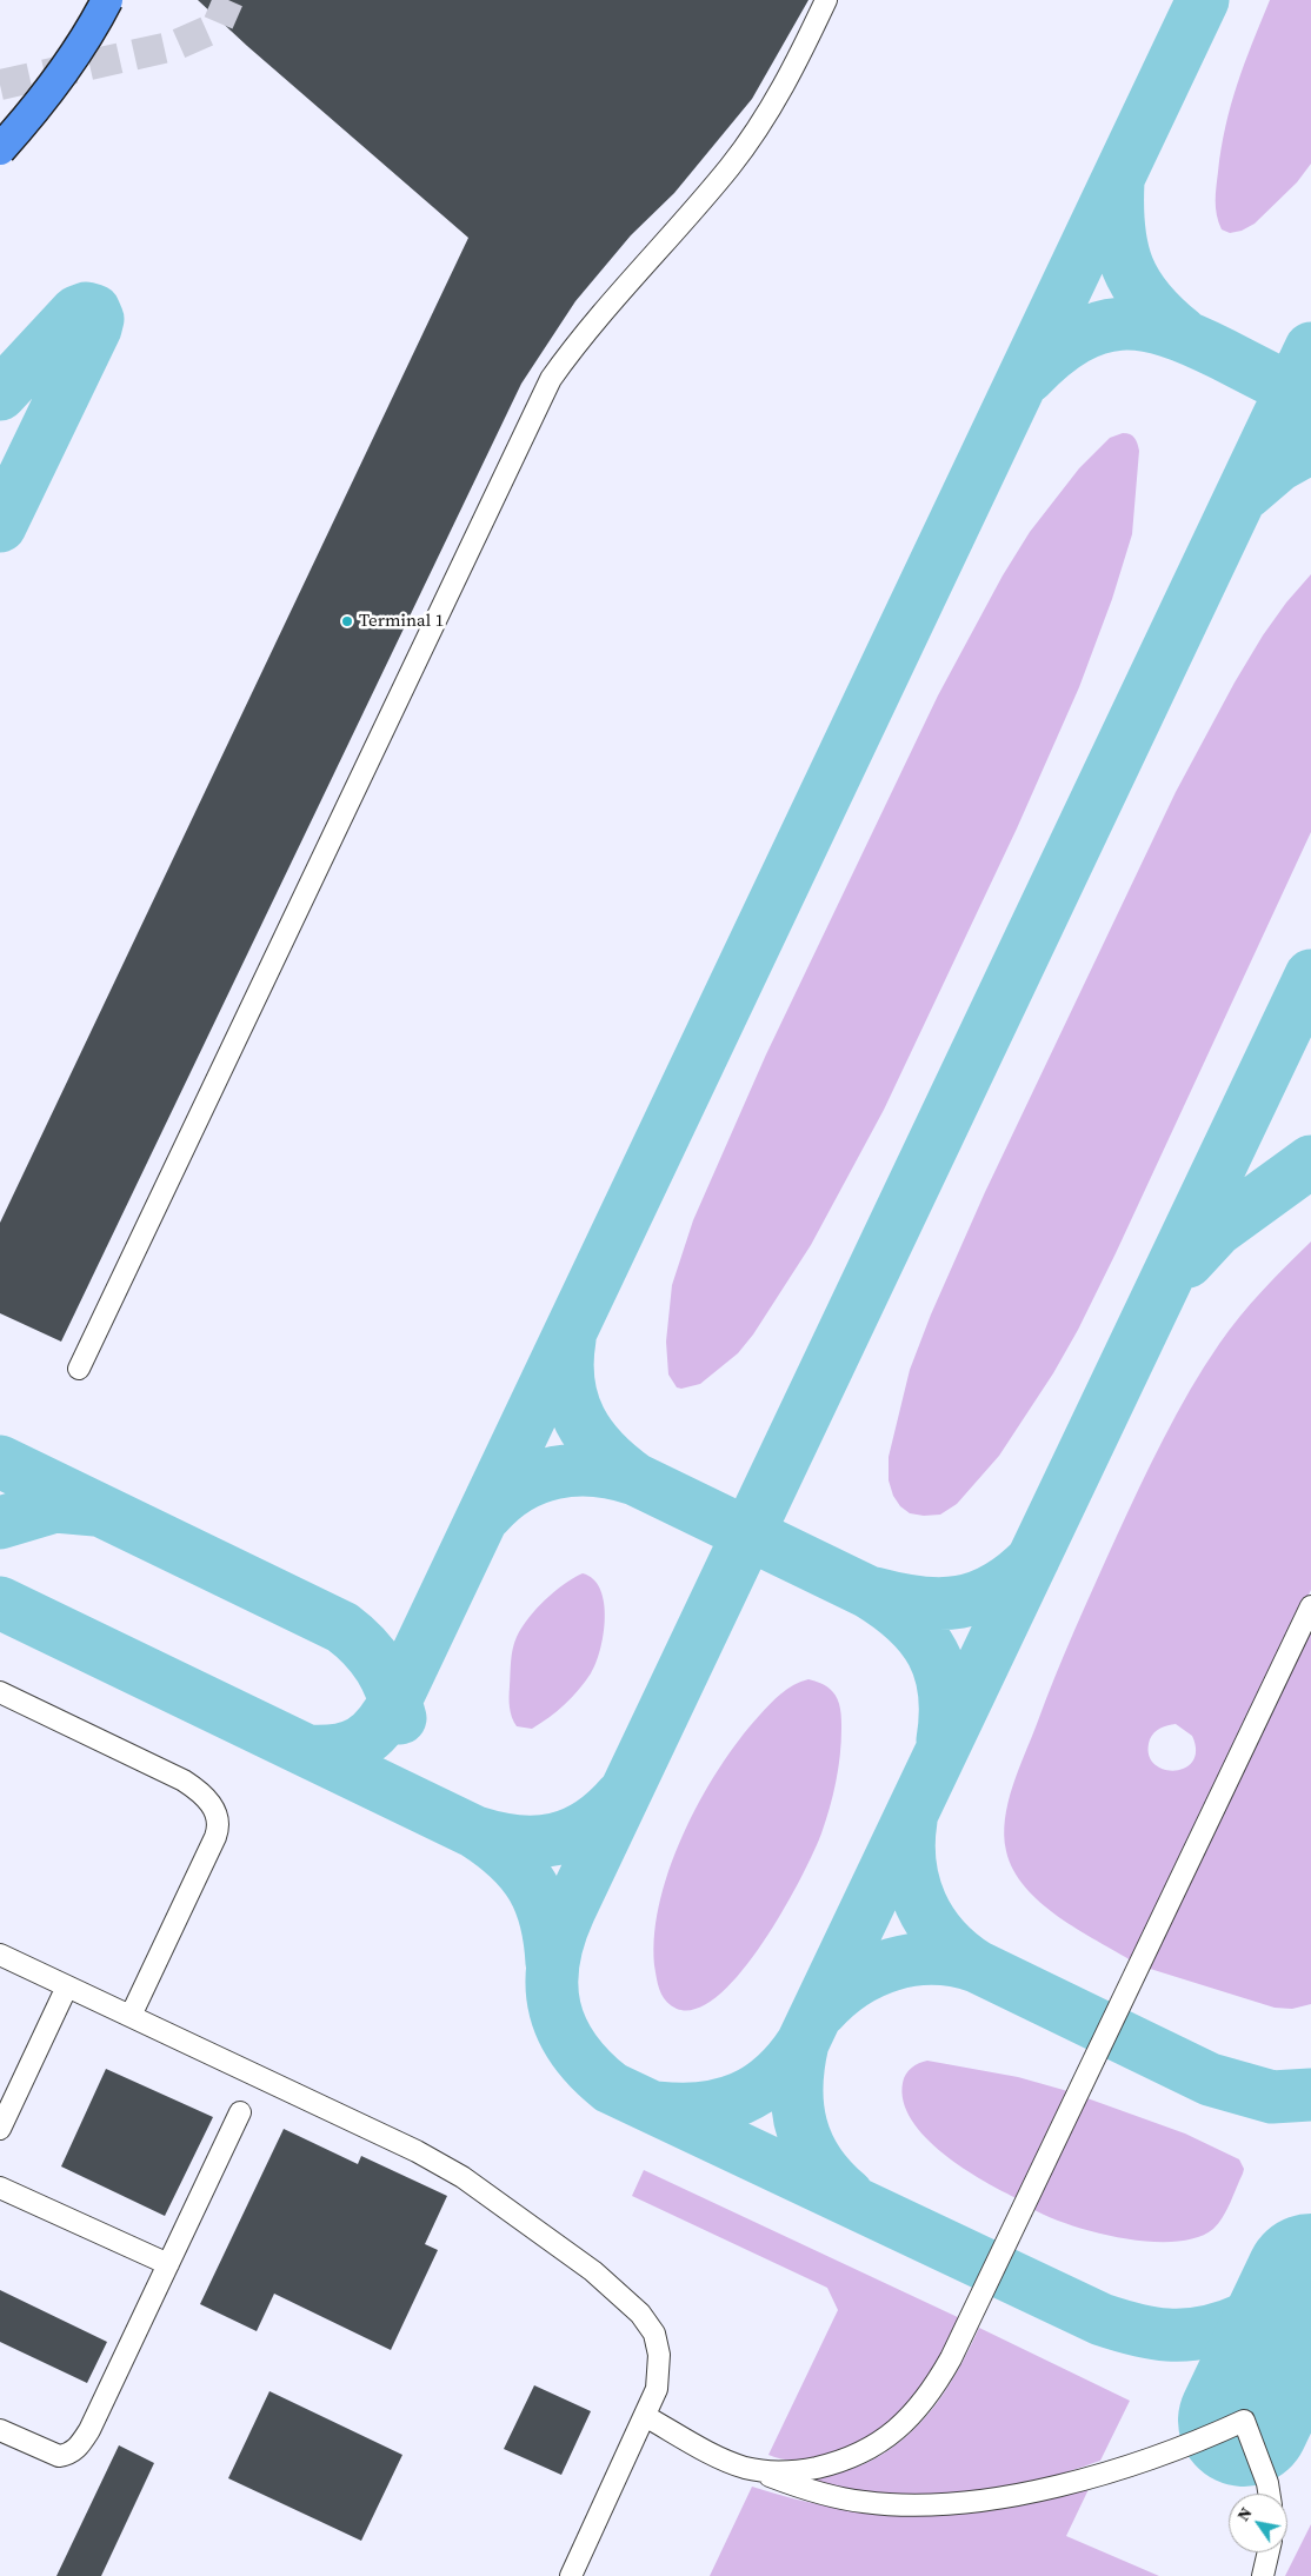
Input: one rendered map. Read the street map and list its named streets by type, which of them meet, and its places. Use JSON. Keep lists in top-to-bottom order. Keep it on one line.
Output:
{"places":["Terminal 1"],"north":"top left"}
